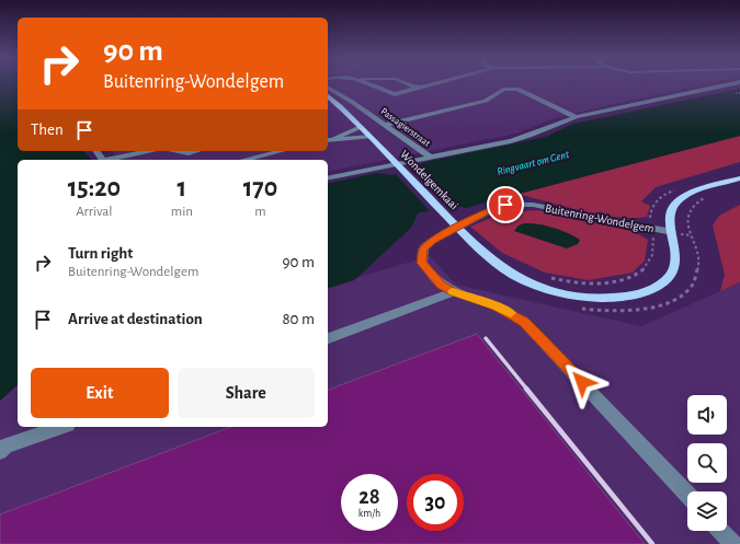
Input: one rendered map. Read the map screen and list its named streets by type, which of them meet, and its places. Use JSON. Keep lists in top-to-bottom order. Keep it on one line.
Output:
{"streets":{"main road":["Wondelgemkaai"],"street":["Passagierstraat","Buitenring-Wondelgem"]},"crossings":[["Wondelgemkaai","Buitenring-Wondelgem"]],"water":["Ringvaart om Gent"],"page":{"turn":["90 m","Buitenring-Wondelgem"],"then":"Then","eta":["15:20","Arrival","1","min","170","m"],"list":[{"name":"Turn right","note":"Buitenring-Wondelgem","value":"90 m"},{"name":"Arrive at destination","value":"80 m"}],"buttons":["Exit","Share"],"speed":"28 km/h","limit":"30"}}
